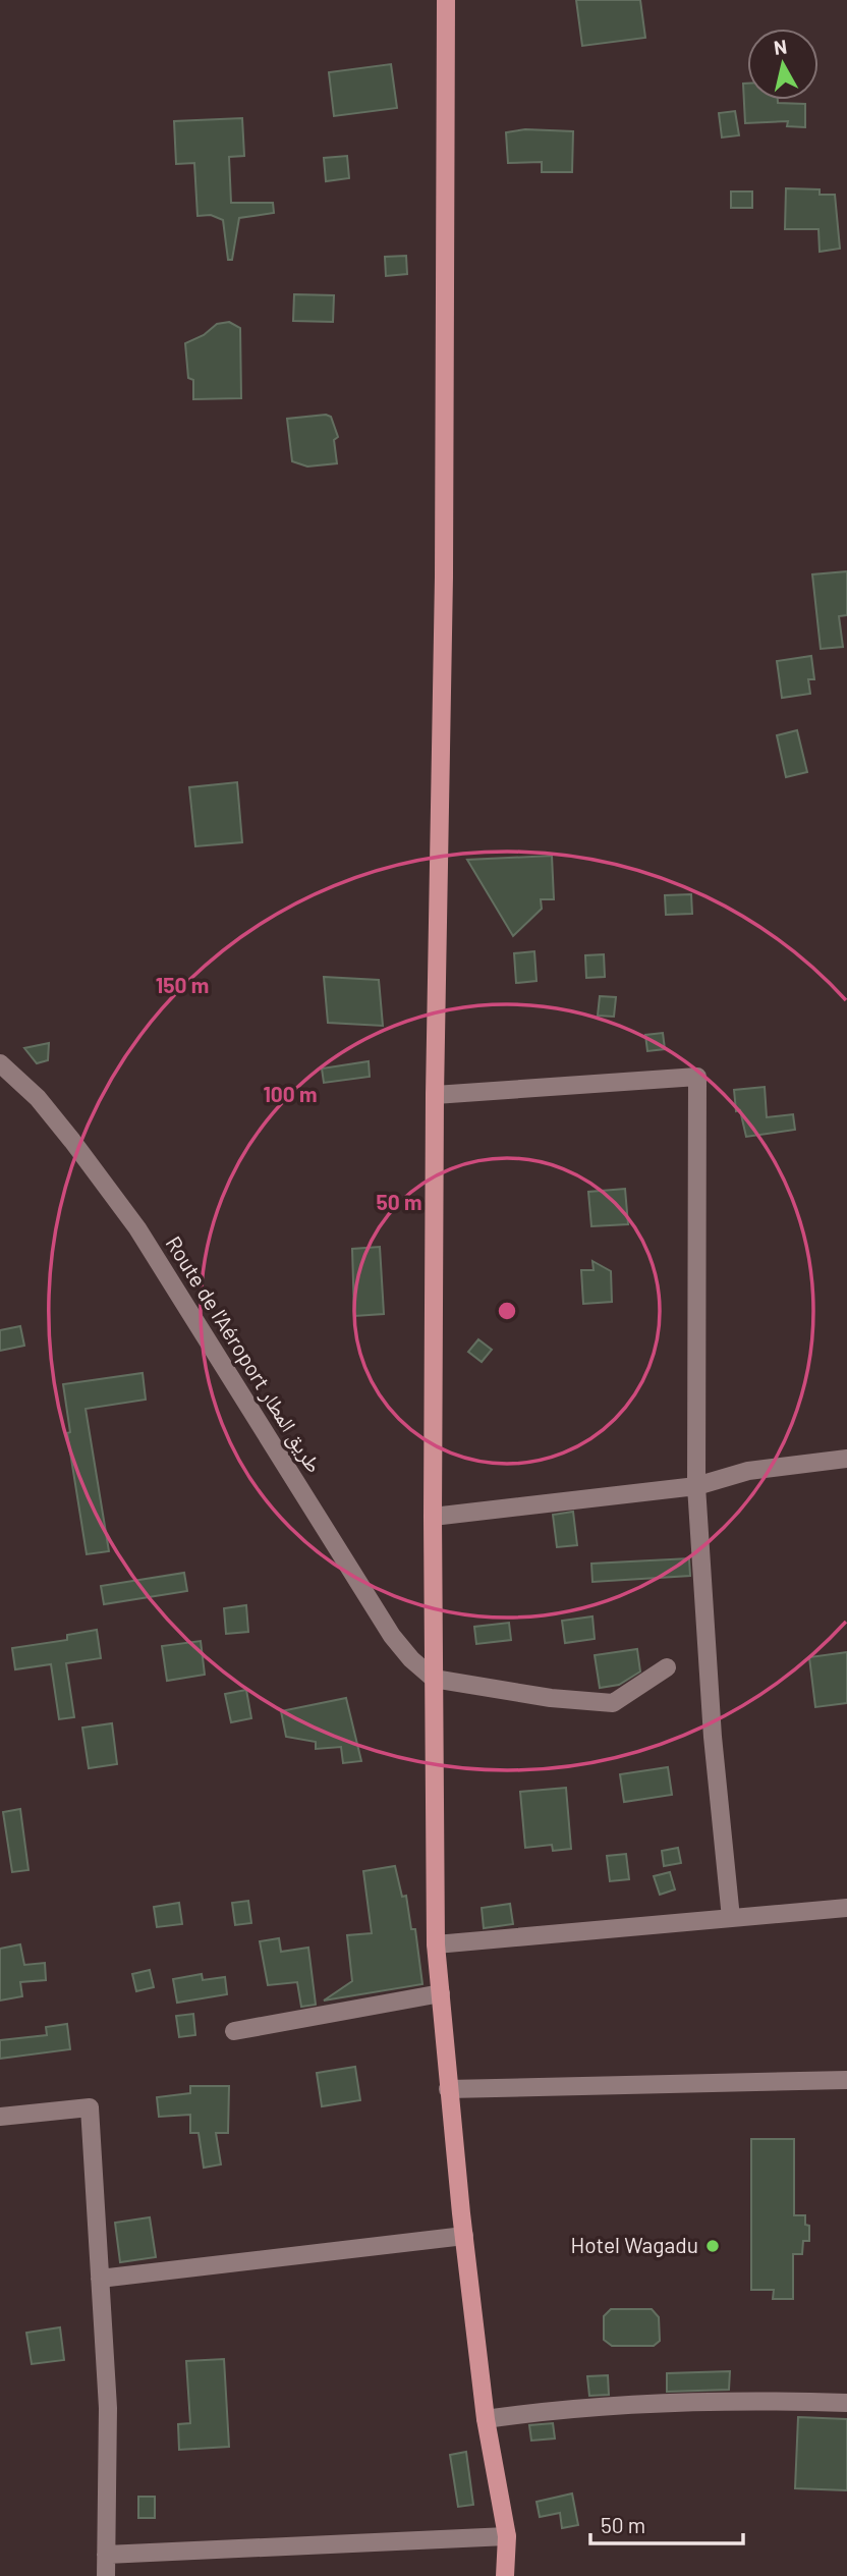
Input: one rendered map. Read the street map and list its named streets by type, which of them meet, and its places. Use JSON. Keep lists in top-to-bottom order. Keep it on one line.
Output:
{"streets":{"street":["Route de l'Aéroport طريق المطار"]},"places":["Hotel Wagadu"],"scale_bar":"50 m","north":"top","rings":["150 m","100 m","50 m"]}
